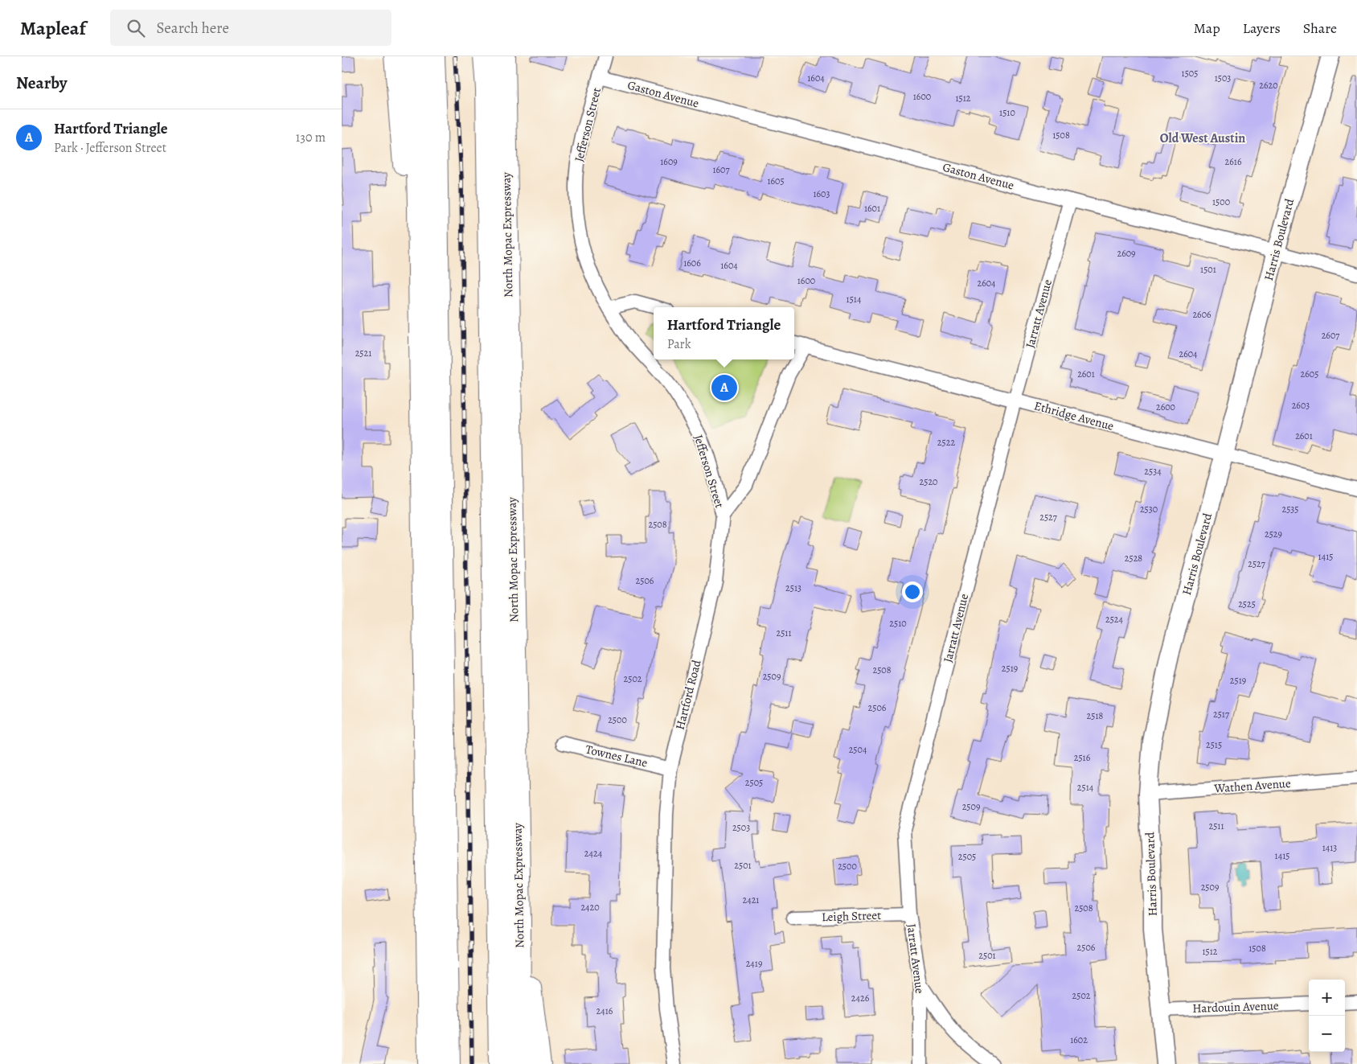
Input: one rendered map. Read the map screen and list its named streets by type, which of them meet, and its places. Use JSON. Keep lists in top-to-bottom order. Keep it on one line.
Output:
{"streets":{"highway":["North Mopac Expressway"],"street":["Gaston Avenue","Jefferson Street","Harris Boulevard","Jarratt Avenue","Ethridge Avenue","Hartford Road","Townes Lane","Wathen Avenue","Leigh Street","Hardouin Avenue"]},"crossings":[["Gaston Avenue","Jefferson Street"],["Gaston Avenue","Harris Boulevard"],["Gaston Avenue","Jarratt Avenue"],["Jefferson Street","Hartford Road"],["Harris Boulevard","Ethridge Avenue"],["Harris Boulevard","Wathen Avenue"],["Harris Boulevard","Hardouin Avenue"],["Jarratt Avenue","Ethridge Avenue"],["Jarratt Avenue","Leigh Street"],["Hartford Road","Townes Lane"]],"districts":["Old West Austin"],"house_numbers":["1505","1604","1503","2620","1600","1512","1510","1508","1609","2616","1607","1605","1603","1500","1601","2609","1606","1604","1501","1600","2604","1514","2606","2607","2521","2604","2601","2605","2603","2600","2601","2522","2534","2520","2530","2535","2527","2508","2529","1415","2528","2527","2506","2513","2525","2524","2510","2511","2519","2508","2509","2502","2519","2506","2517","2518","2500","2515","2504","2516","2505","2514","2509","2511","2503","1413","2424","1415","2505","2501","2500","2509","2421","2420","2508","2506","1508","1512","2501","2419","2502","2426","2416","1602"],"page":{"header":"Mapleaf","search":"Search here","nav":["Map","Layers","Share"],"heading":"Nearby","list":[{"mark":"A","name":"Hartford Triangle","note":"Park · Jefferson Street","value":"130 m"}],"popup":["Hartford Triangle","Park"],"pins":"A","map_buttons":["+","−"]}}
